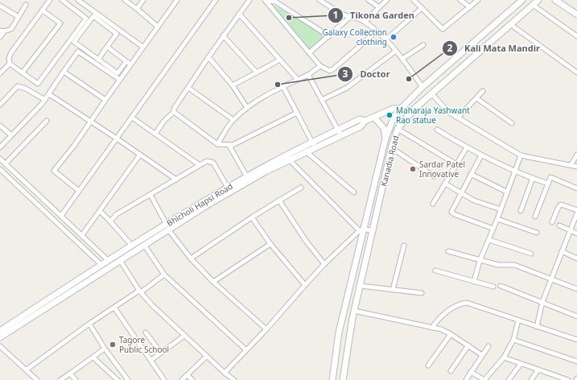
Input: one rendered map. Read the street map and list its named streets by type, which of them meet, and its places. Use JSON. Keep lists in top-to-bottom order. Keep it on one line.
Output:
{"streets":{"street":["Kanadia Road","Bhicholi Hapsi Road"]},"crossings":[["Kanadia Road","Bhicholi Hapsi Road"]],"places":["Tikona Garden","Galaxy Collection clothing","Kali Mata Mandir","Doctor","Maharaja Yashwant Rao statue","Sardar Patel Innovative","Tagore Public School"]}
